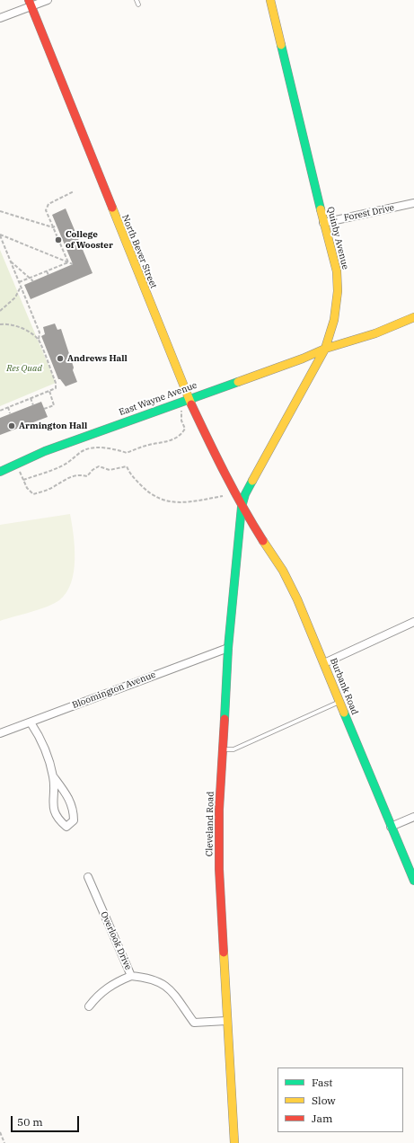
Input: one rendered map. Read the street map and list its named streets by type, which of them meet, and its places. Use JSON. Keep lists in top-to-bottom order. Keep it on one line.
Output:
{"streets":{"main road":["Quinby Avenue","North Bever Street","East Wayne Avenue","Burbank Road","Cleveland Road"],"street":["Forest Drive","Bloomington Avenue","Overlook Drive"]},"crossings":[["Forest Drive","Quinby Avenue"],["Quinby Avenue","North Bever Street"],["Quinby Avenue","East Wayne Avenue"],["Quinby Avenue","Burbank Road"],["Quinby Avenue","Cleveland Road"],["North Bever Street","East Wayne Avenue"],["North Bever Street","Burbank Road"],["North Bever Street","Cleveland Road"],["Burbank Road","Cleveland Road"],["Bloomington Avenue","Cleveland Road"]],"parks":["Res Quad"],"places":["College of Wooster","Andrews Hall","Armington Hall"],"legend":["Fast","Slow","Jam"],"scale_bar":"50 m"}
